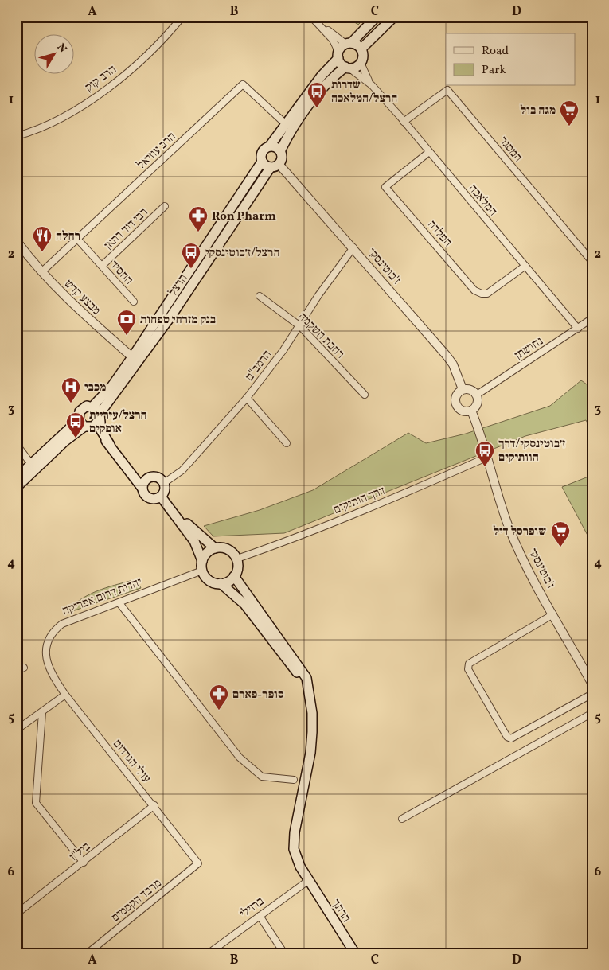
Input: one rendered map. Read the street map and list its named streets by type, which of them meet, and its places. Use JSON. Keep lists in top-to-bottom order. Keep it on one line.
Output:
{"streets":{"main road":["הרצל","הרתך"],"street":["הרב קוק","המסגר","הרב עוזיאל","המלאכה","רבי דוד דהאן","הפלדה","ז'בוטינסקי","החסיד","מבצע קדש","רחבת השקמה","נחושתן","הרמב\"ם","דרך הותיקים","יהדות דרום אפריקה","עולי הגרדום","ביל\"ו","מרבד הקסמים","ברזילי"]},"crossings":[["המסגר","המלאכה"],["הרב עוזיאל","החסיד"],["הרב עוזיאל","מבצע קדש"],["המלאכה","הפלדה"],["המלאכה","נחושתן"],["רבי דוד דהאן","החסיד"],["ז'בוטינסקי","הרצל"],["ז'בוטינסקי","נחושתן"],["ז'בוטינסקי","הרמב\"ם"],["ז'בוטינסקי","דרך הותיקים"],["הרצל","מבצע קדש"],["רחבת השקמה","הרמב\"ם"],["דרך הותיקים","יהדות דרום אפריקה"],["יהדות דרום אפריקה","עולי הגרדום"],["עולי הגרדום","ביל\"ו"],["עולי הגרדום","מרבד הקסמים"],["ברזילי","הרתך"]],"places":{"bus stop":["שדרות הרצל/המלאכה","הרצל/ז׳בוטינסקי","הרצל/עיריית אופקים","ז׳בוטינסקי/דרך הוותיקים"],"supermarket":["מגה בול","שופרסל דיל"],"pharmacy":["Ron Pharm","סופר-פארם"],"restaurant":["רחלה"],"bank":["בנק מזרחי טפחות"],"hospital":["מכבי"]},"legend":["Road","Park"],"north":"top right","grid":{"columns":["A","B","C","D"],"rows":["1","2","3","4","5","6"]}}
